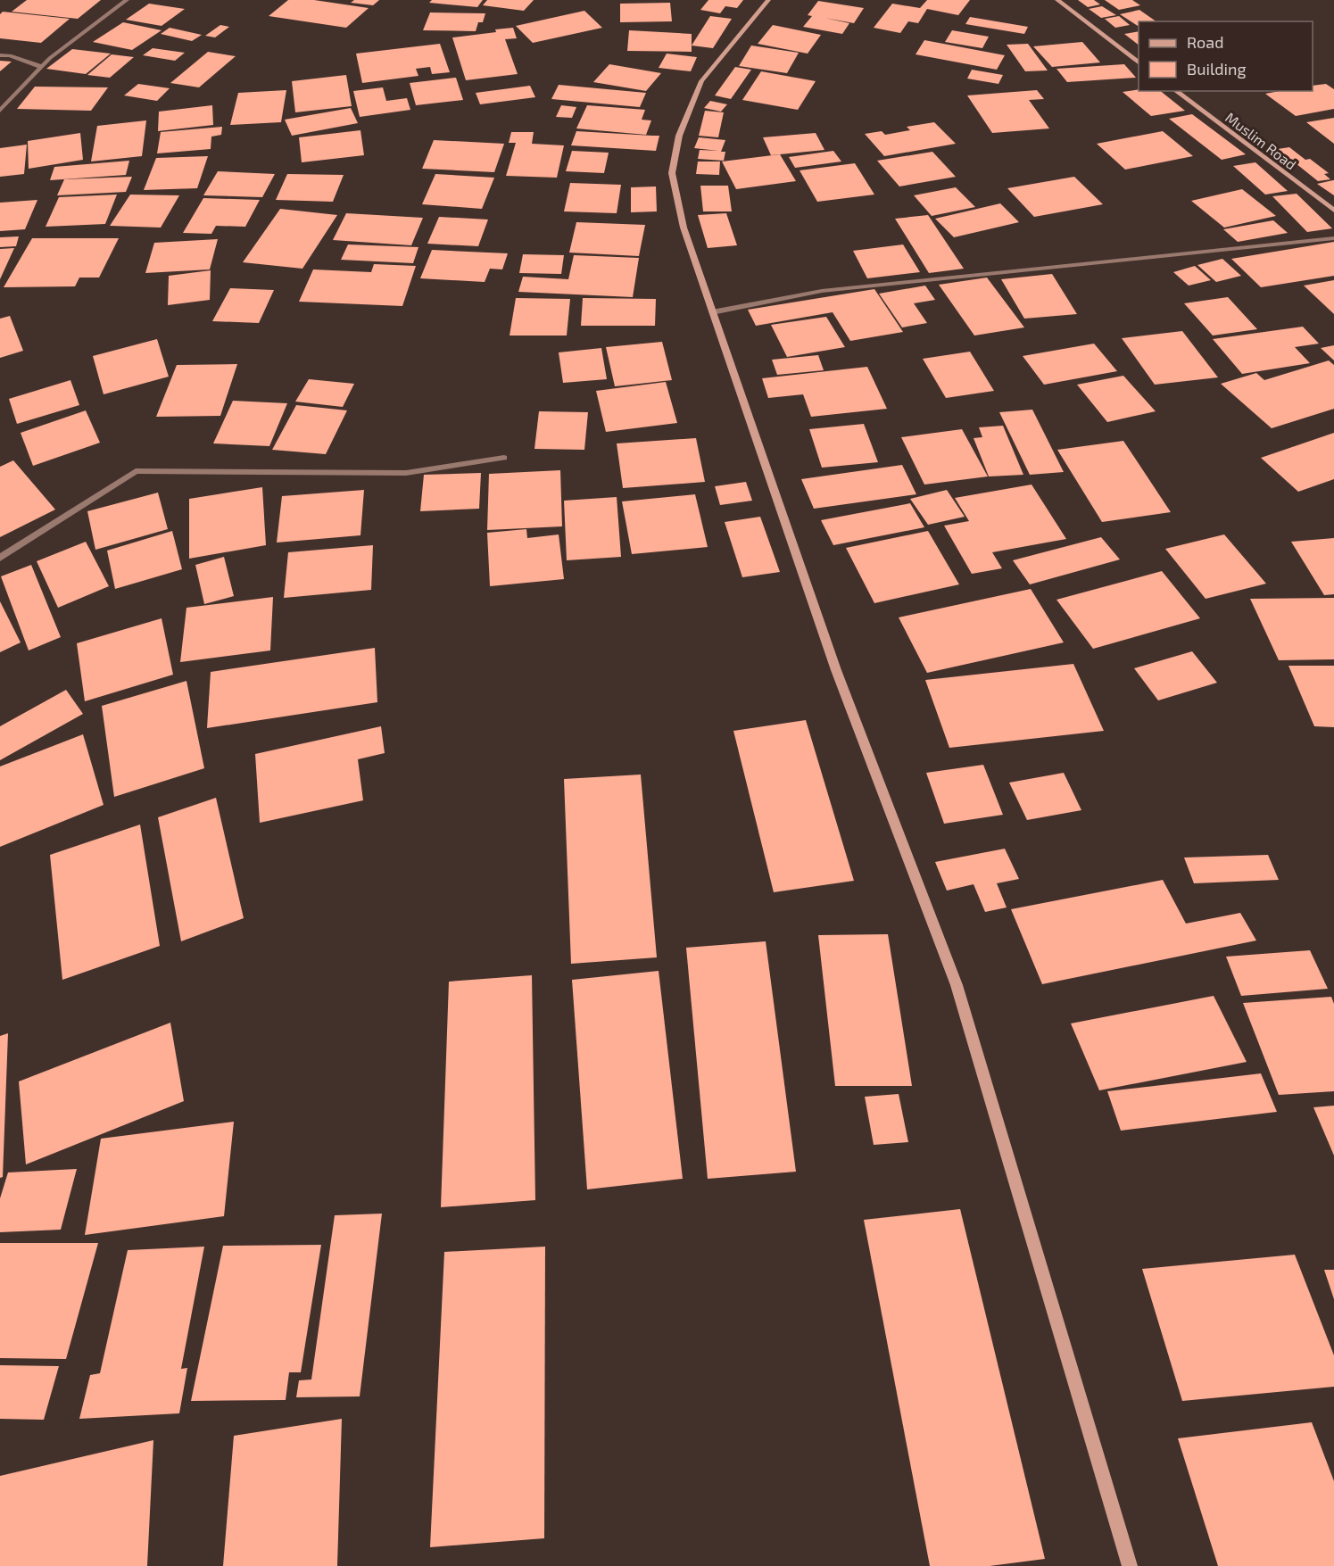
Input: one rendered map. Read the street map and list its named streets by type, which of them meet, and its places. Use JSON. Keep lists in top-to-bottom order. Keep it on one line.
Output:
{"streets":{"street":["Muslim Road"]},"legend":["Road","Building"]}
